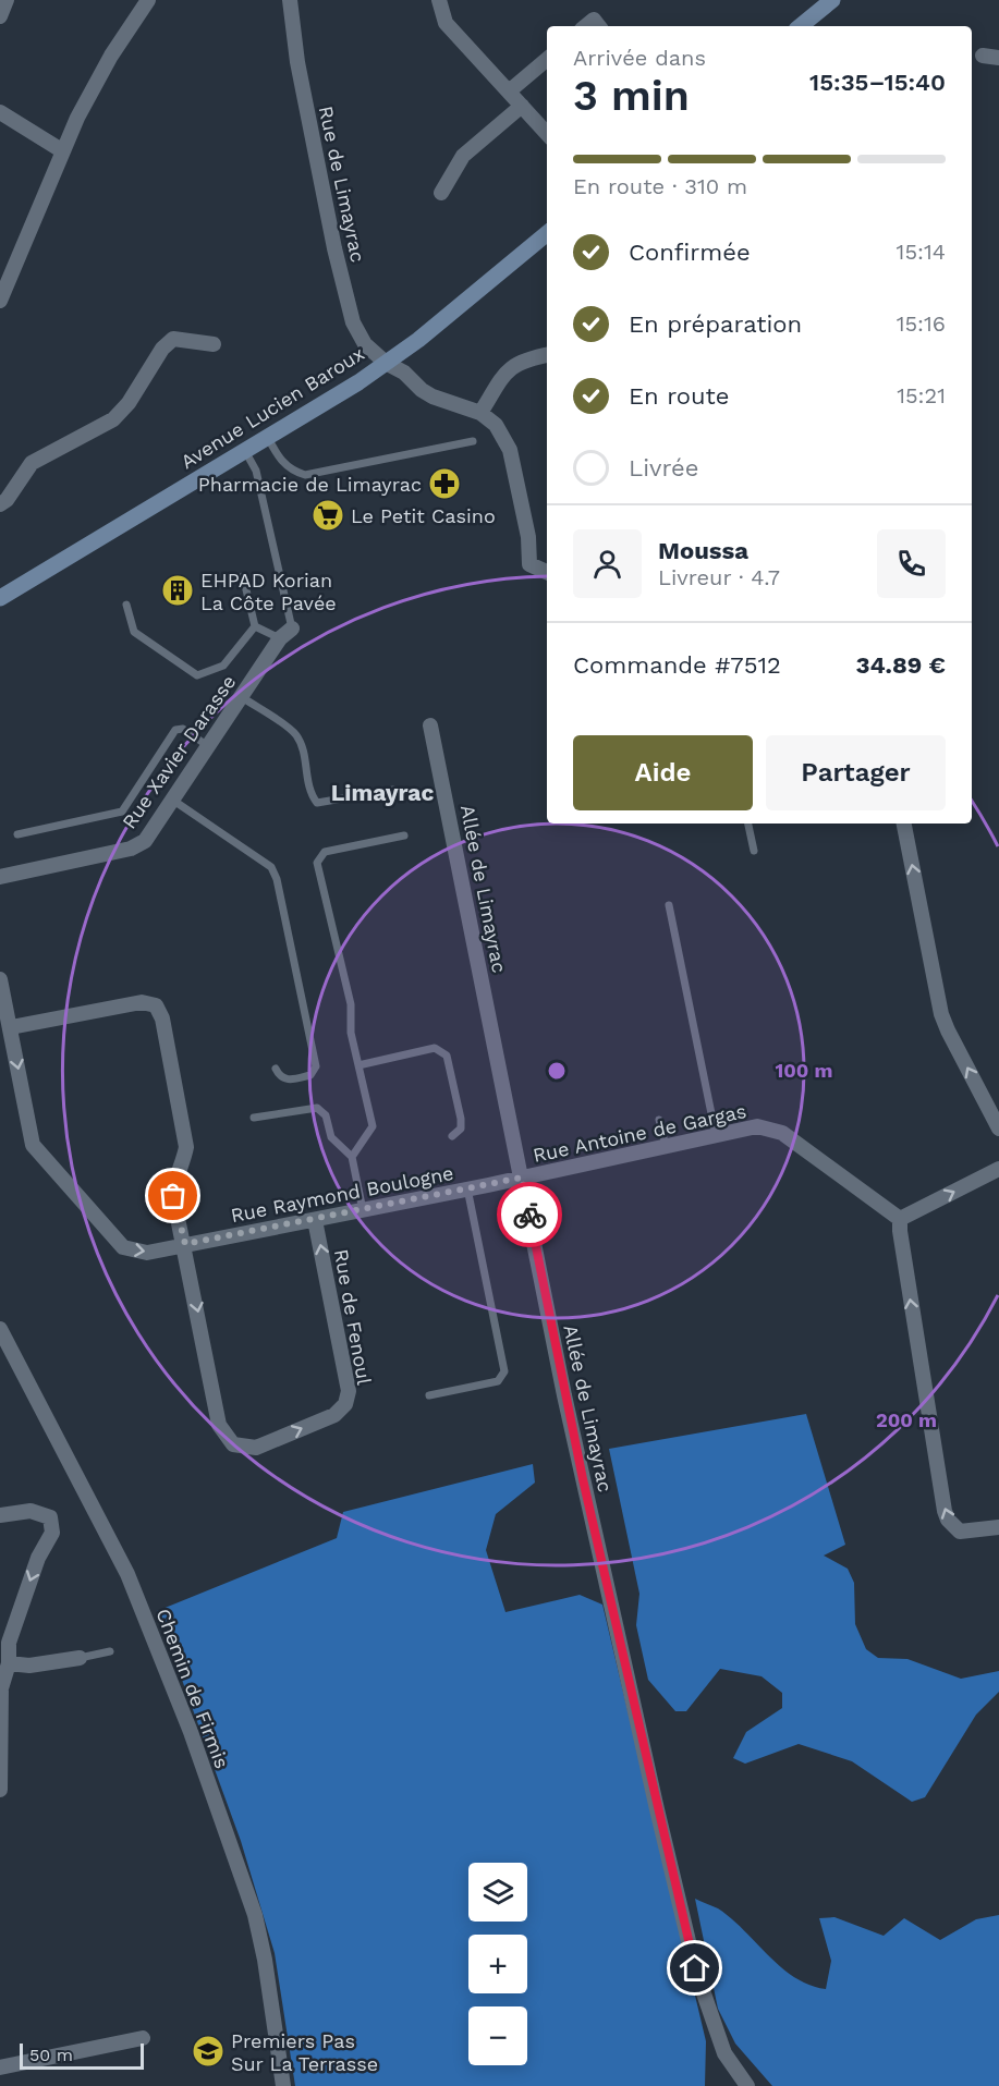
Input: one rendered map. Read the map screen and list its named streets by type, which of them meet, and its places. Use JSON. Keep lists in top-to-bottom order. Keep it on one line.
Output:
{"streets":{"street":["Rue de Limayrac","Avenue Lucien Baroux","Rue Xavier Darasse","Allée de Limayrac","Rue Antoine de Gargas","Rue Raymond Boulogne","Rue de Fenoul","Chemin de Firmis"]},"crossings":[["Rue de Limayrac","Avenue Lucien Baroux"],["Allée de Limayrac","Rue Antoine de Gargas"],["Allée de Limayrac","Rue Raymond Boulogne"],["Rue Antoine de Gargas","Rue Raymond Boulogne"],["Rue Raymond Boulogne","Rue de Fenoul"]],"one_way":["Rue Raymond Boulogne"],"districts":["Limayrac"],"places":{"pharmacy":["Pharmacie de Limayrac"],"supermarket":["Le Petit Casino"],"building":["EHPAD Korian La Côte Pavée"],"school or university":["Premiers Pas Sur La Terrasse"]},"scale_bar":"50 m","page":{"heading":["3 min","Arrivée dans","15:35–15:40"],"panel":["Moussa","Livreur · 4.7","Commande #7512","34.89 €"],"bar":"En route · 310 m","list":[["Confirmée","15:14"],["En préparation","15:16"],["En route","15:21"],"Livrée"],"buttons":["Aide","Partager"],"map_buttons":["+","−"],"scale":"50 m"},"rings":["100 m","200 m"]}
